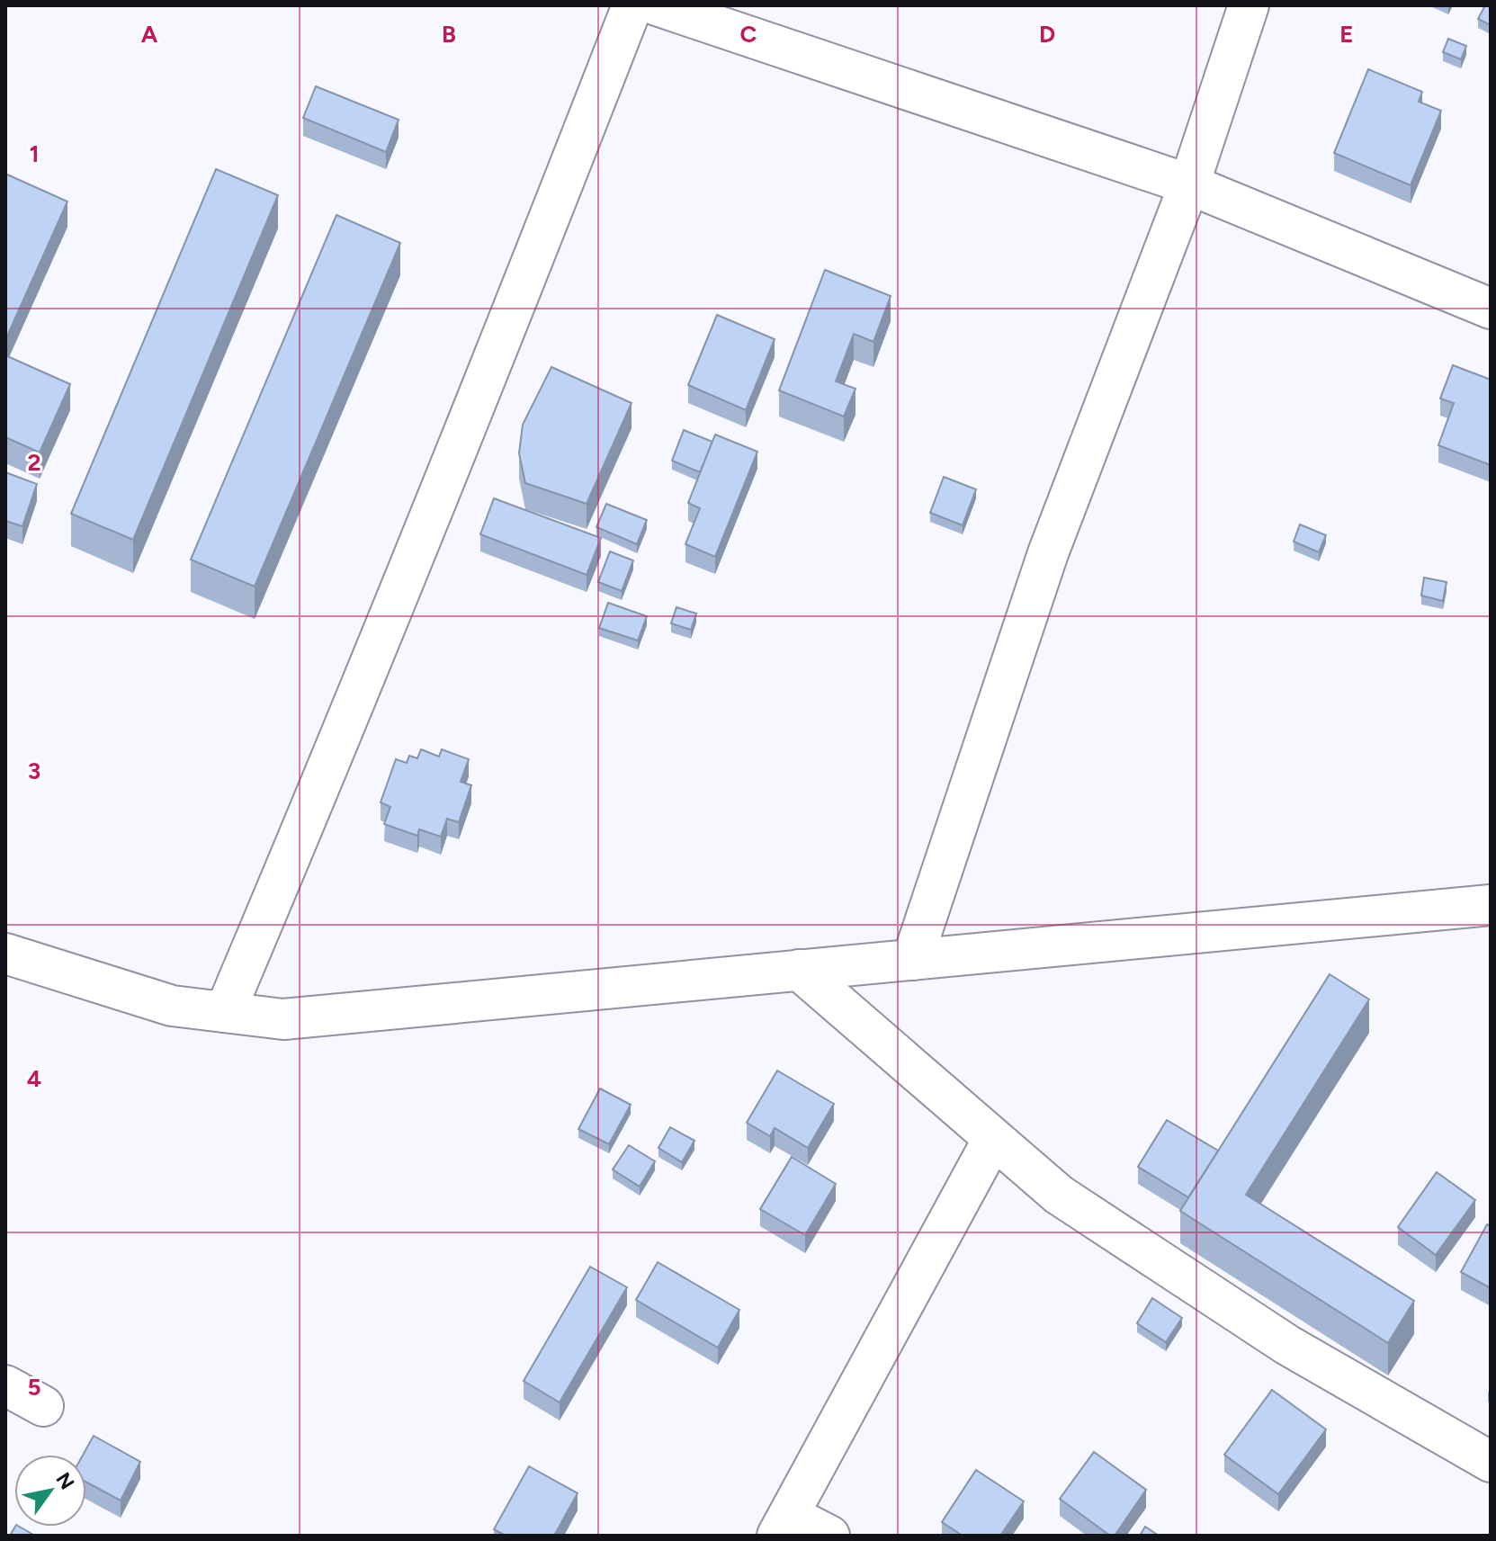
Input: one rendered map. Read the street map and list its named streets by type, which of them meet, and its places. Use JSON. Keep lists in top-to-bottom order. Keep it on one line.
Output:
{"north":"top right","grid":{"columns":["A","B","C","D","E"],"rows":["1","2","3","4","5"]}}
